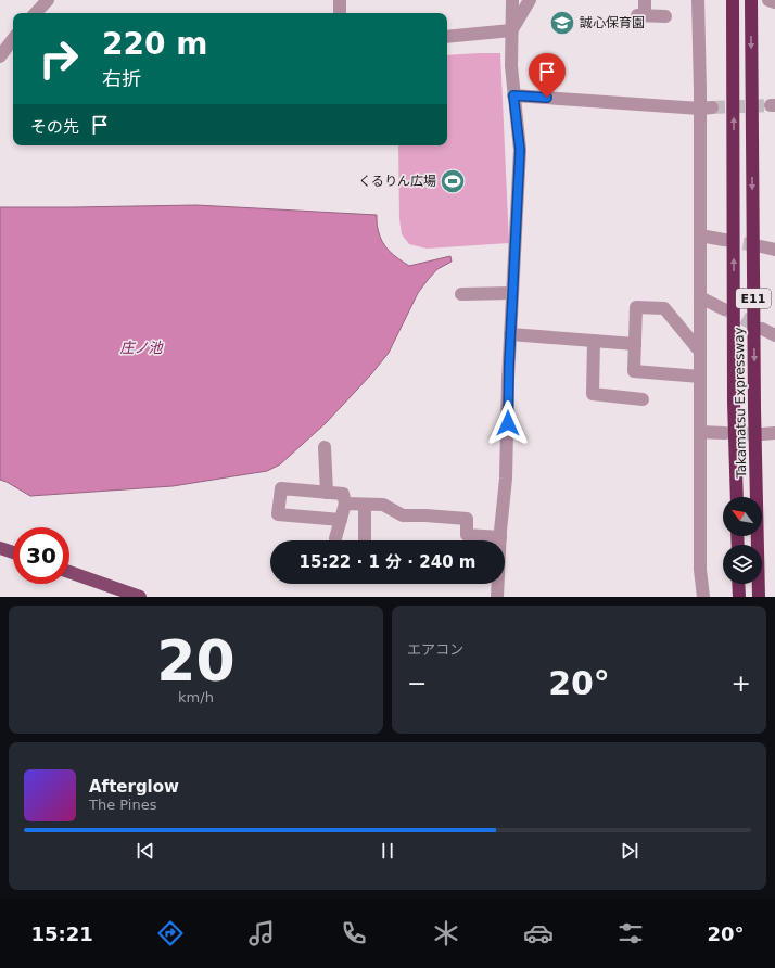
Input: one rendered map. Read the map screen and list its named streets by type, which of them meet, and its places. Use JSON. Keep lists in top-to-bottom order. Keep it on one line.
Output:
{"streets":{"highway":["E11","Takamatsu Expressway"]},"water":["庄ノ池"],"places":{"school or university":["誠心保育園"],"sports":["くるりん広場"]},"north":"top left","page":{"turn":["220 m","右折"],"then":"その先","limit":"30","trip":"15:22 · 1 分 · 240 m","tile":[["20","km/h"],"エアコン"],"heat":["−","20°","+"],"song":["Afterglow","The Pines"],"tabs":["15:21","20°"]}}
